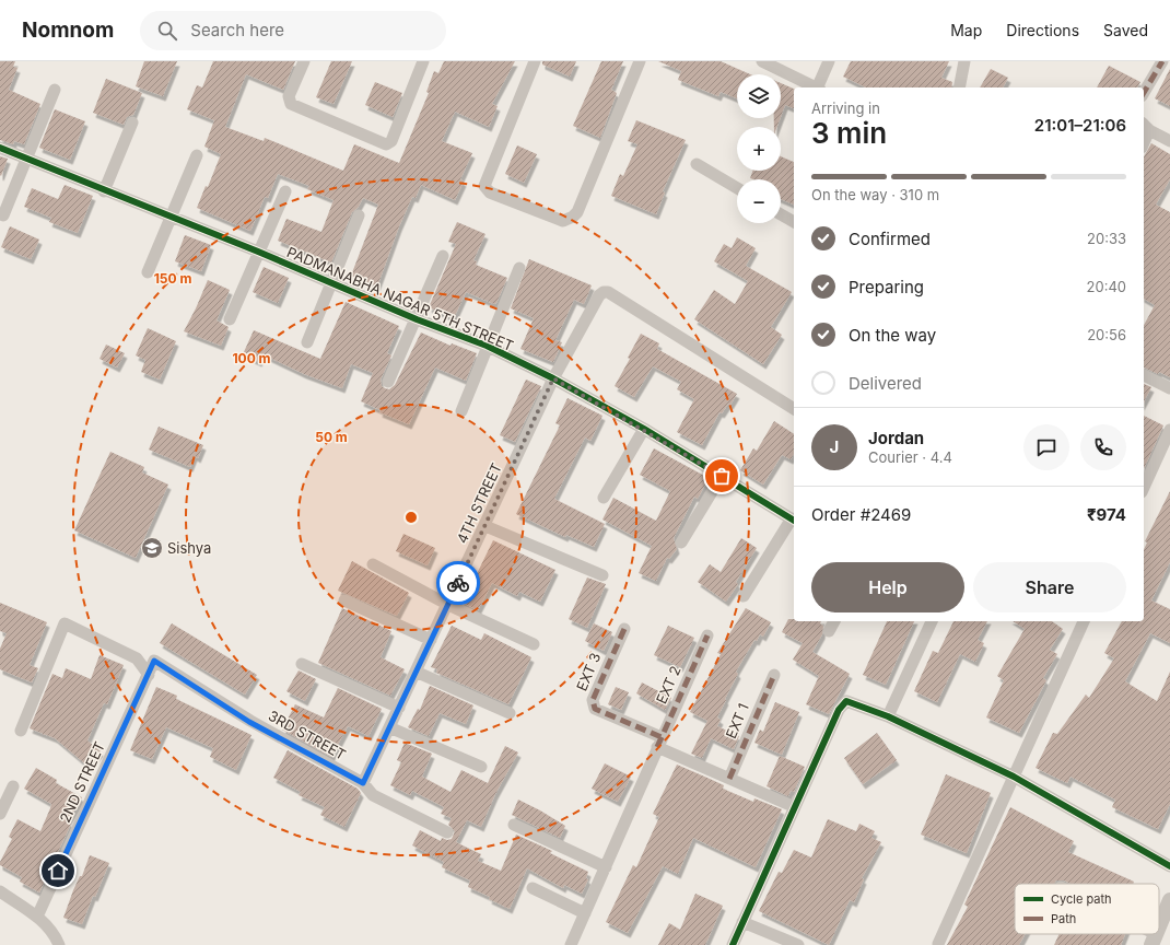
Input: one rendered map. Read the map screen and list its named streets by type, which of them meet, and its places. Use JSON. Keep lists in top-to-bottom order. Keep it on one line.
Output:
{"streets":{"street":["PADMANABHA NAGAR 5TH STREET","4TH STREET","EXT 3","EXT 2","EXT 1","3RD STREET","2ND STREET"]},"crossings":[["PADMANABHA NAGAR 5TH STREET","4TH STREET"],["4TH STREET","3RD STREET"],["EXT 3","EXT 2"],["3RD STREET","2ND STREET"]],"places":{"school or university":["Sishya"]},"legend":["Cycle path","Path"],"page":{"header":"Nomnom","search":"Search here","nav":["Map","Directions","Saved"],"map_buttons":["+","−"],"heading":["3 min","Arriving in","21:01–21:06"],"panel":["Jordan","Courier · 4.4","Order #2469","₹974"],"bar":"On the way · 310 m","list":[["Confirmed","20:33"],["Preparing","20:40"],["On the way","20:56"],"Delivered"],"round":"J","buttons":["Help","Share"]},"rings":["150 m","100 m","50 m"]}
